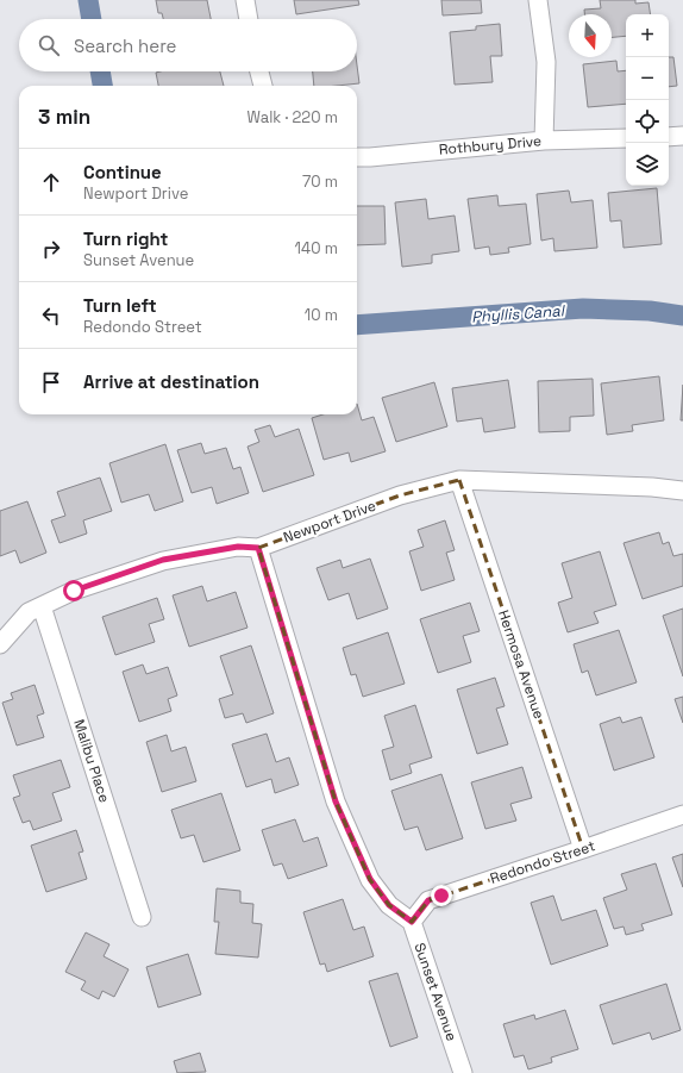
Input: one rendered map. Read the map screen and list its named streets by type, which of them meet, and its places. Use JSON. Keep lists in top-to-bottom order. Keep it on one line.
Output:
{"streets":{"street":["Rothbury Drive","Newport Drive","Hermosa Avenue","Malibu Place","Redondo Street","Sunset Avenue"]},"crossings":[["Newport Drive","Hermosa Avenue"],["Newport Drive","Malibu Place"],["Hermosa Avenue","Redondo Street"],["Redondo Street","Sunset Avenue"]],"water":["Phyllis Canal"],"north":"bottom","page":{"map_buttons":["+","−"],"search":"Search here","heading":["3 min","Walk · 220 m"],"list":[["Continue","Newport Drive","70 m"],["Turn right","Sunset Avenue","140 m"],["Turn left","Redondo Street","10 m"],"Arrive at destination"]}}
